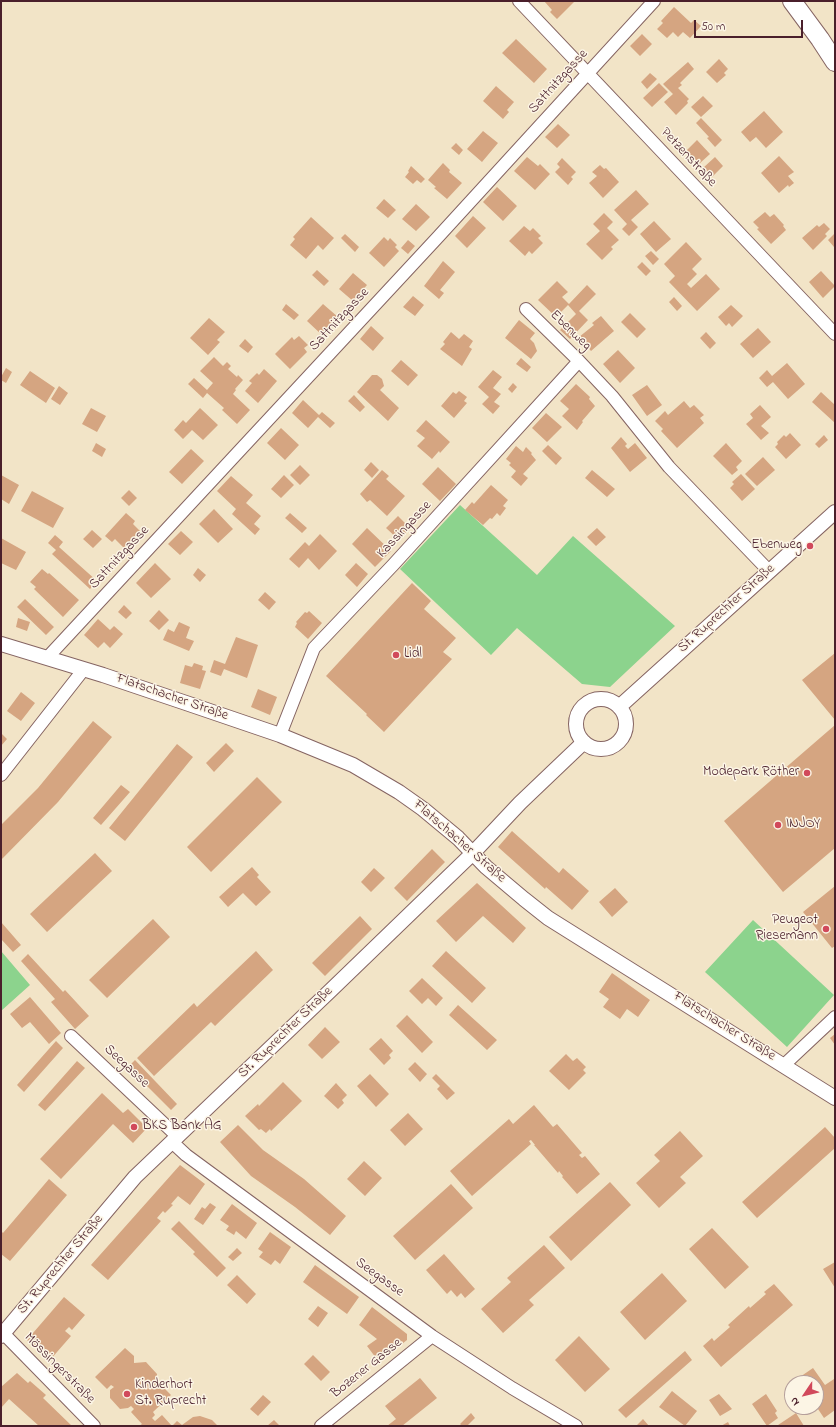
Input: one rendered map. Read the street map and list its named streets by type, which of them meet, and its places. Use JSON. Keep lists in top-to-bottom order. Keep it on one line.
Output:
{"streets":{"street":["Sattnitzgasse","Petzenstraße","Ebenweg","Kassingasse","St. Ruprechter Straße","Flatschacher Straße","Seegasse","Mössingerstraße","Bozener Gasse"]},"crossings":[["Sattnitzgasse","Petzenstraße"],["Sattnitzgasse","Flatschacher Straße"],["Ebenweg","Kassingasse"],["Ebenweg","St. Ruprechter Straße"],["Kassingasse","Flatschacher Straße"],["St. Ruprechter Straße","Flatschacher Straße"],["St. Ruprechter Straße","Seegasse"],["St. Ruprechter Straße","Mössingerstraße"],["Seegasse","Bozener Gasse"]],"places":["Ebenweg","Lidl","Modepark Röther","INJOY","Peugeot Riesemann","BKS Bank AG","Kinderhort St. Ruprecht"],"scale_bar":"50 m","north":"bottom left"}
